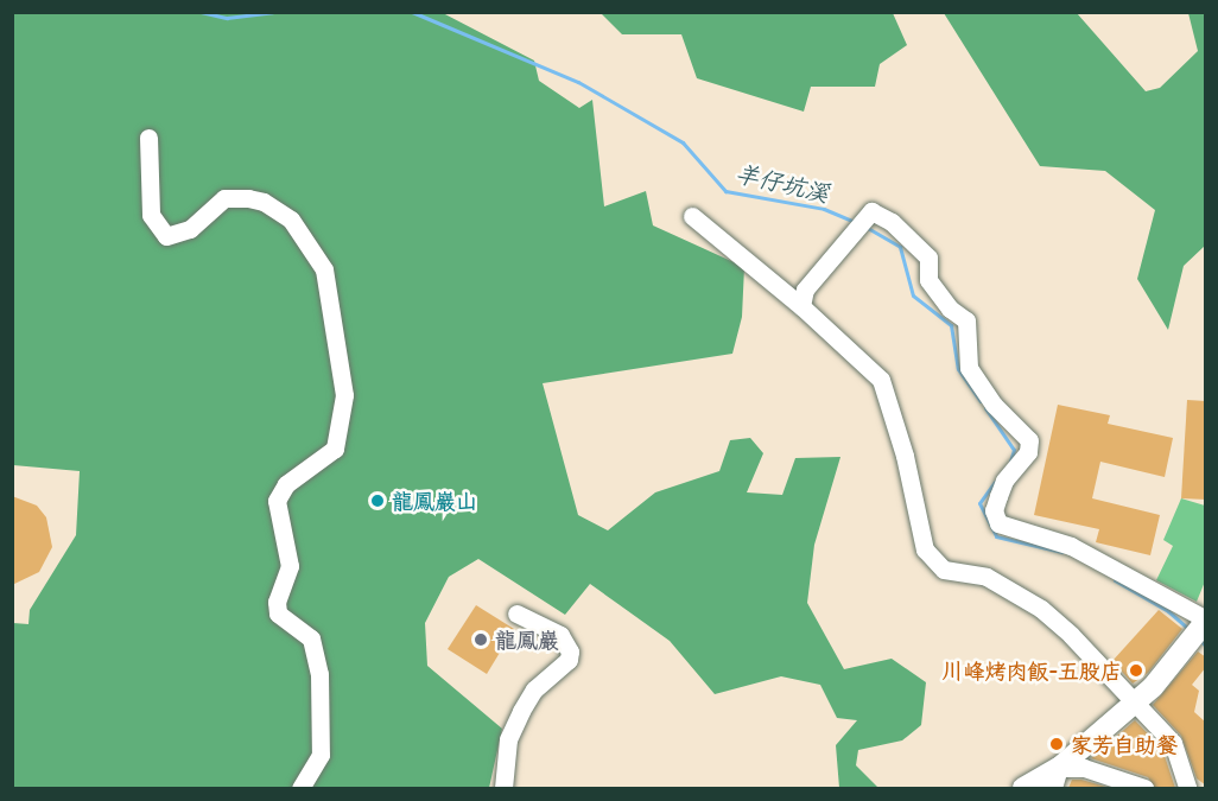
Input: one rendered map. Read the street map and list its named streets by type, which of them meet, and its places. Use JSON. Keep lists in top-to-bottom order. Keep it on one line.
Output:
{"water":["羊仔坑溪"],"places":["龍鳳巖山","龍鳳巖","川峰烤肉飯-五股店","家芳自助餐"]}
